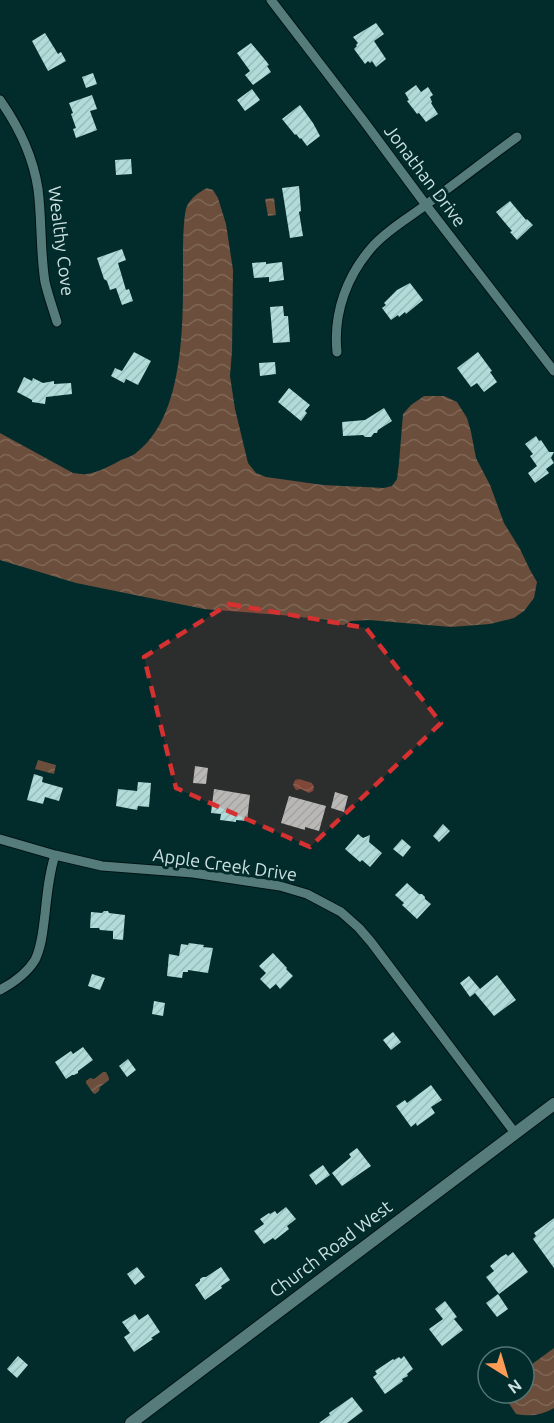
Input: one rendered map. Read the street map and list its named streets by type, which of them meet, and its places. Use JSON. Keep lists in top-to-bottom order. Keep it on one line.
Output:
{"streets":{"street":["Jonathan Drive","Wealthy Cove","Apple Creek Drive","Church Road West"]},"crossings":[["Apple Creek Drive","Church Road West"]],"north":"bottom right"}
